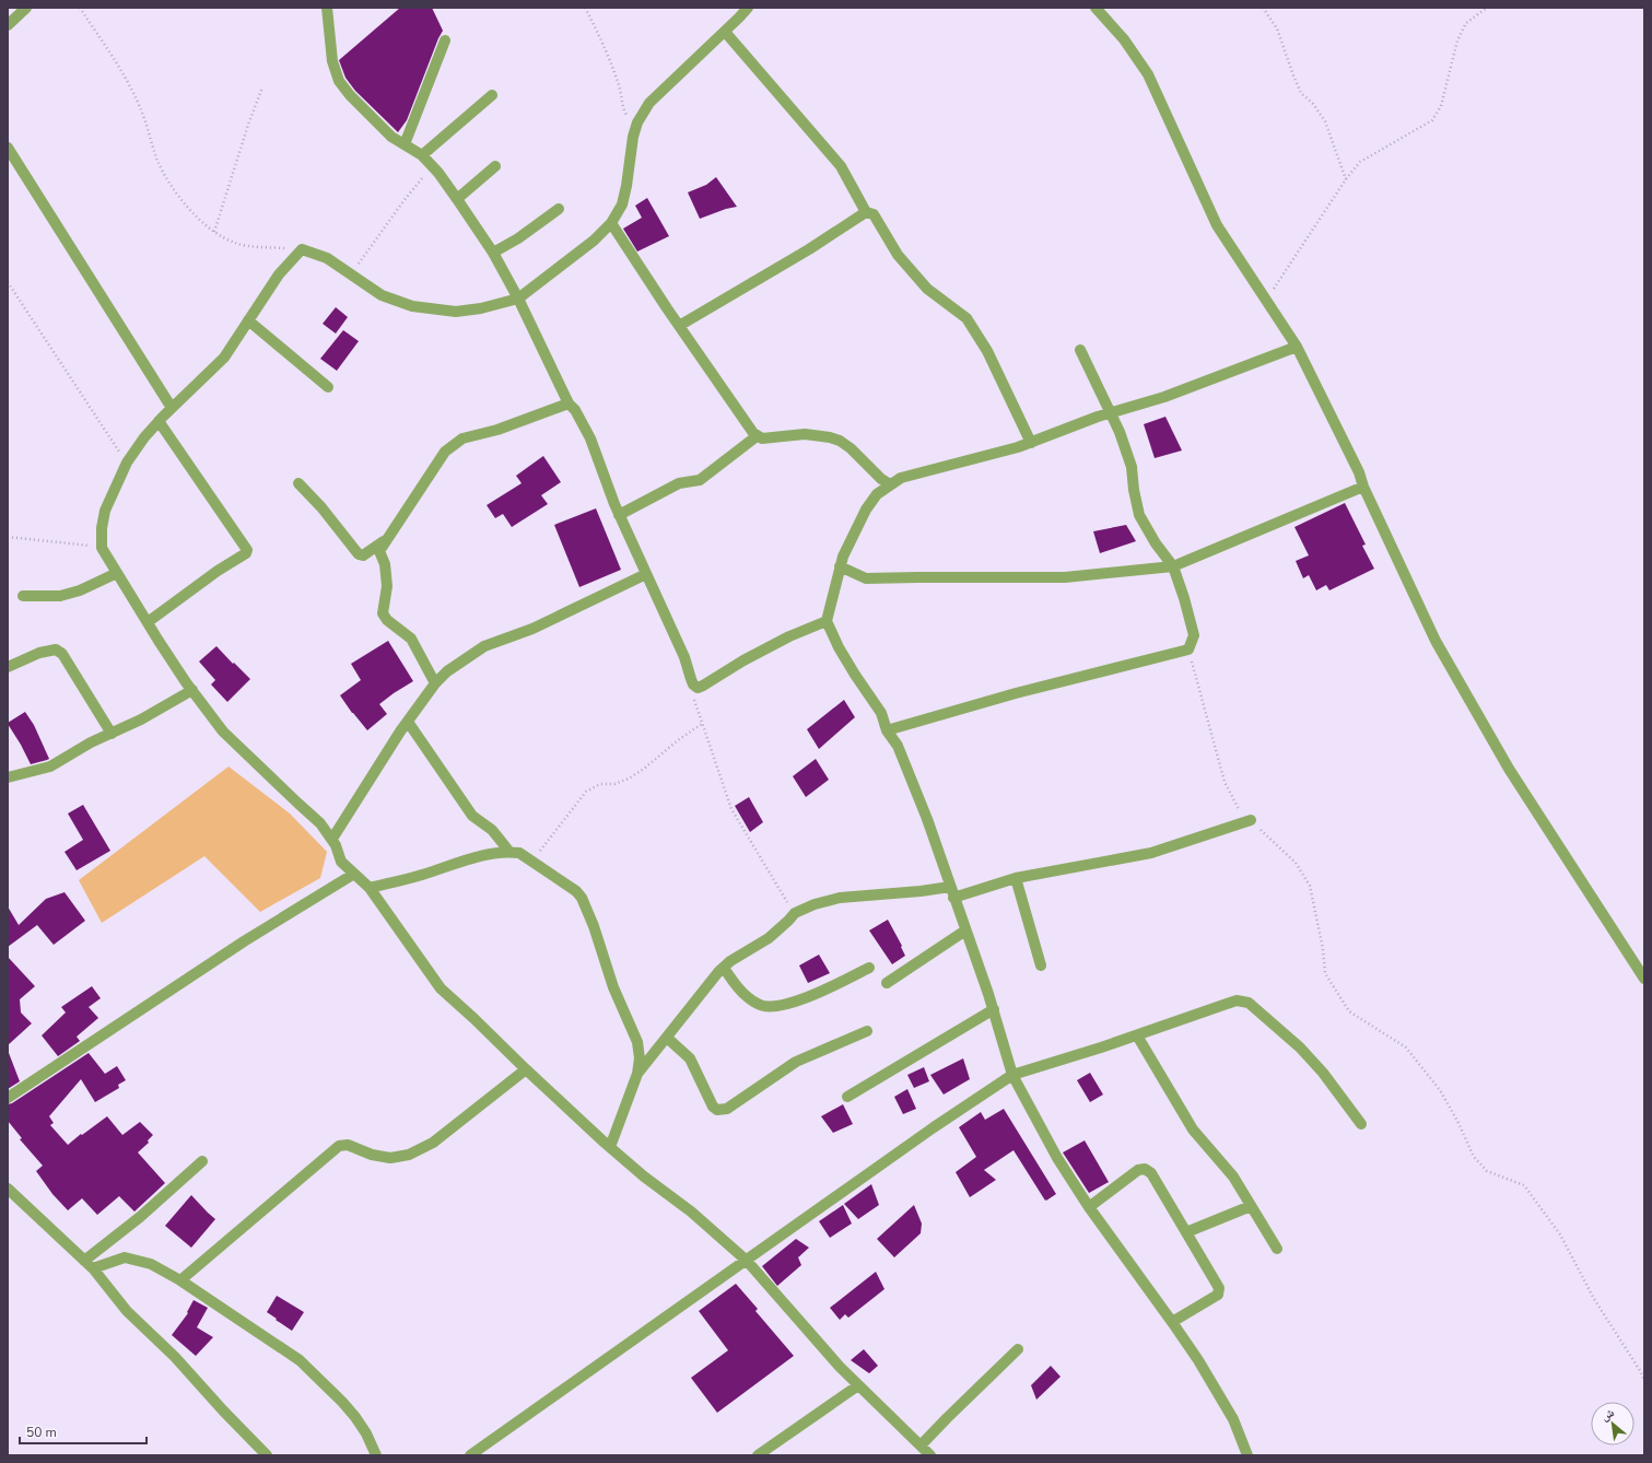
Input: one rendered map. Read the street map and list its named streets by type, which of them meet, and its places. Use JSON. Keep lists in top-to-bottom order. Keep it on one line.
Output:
{"scale_bar":"50 m","north":"top left"}
